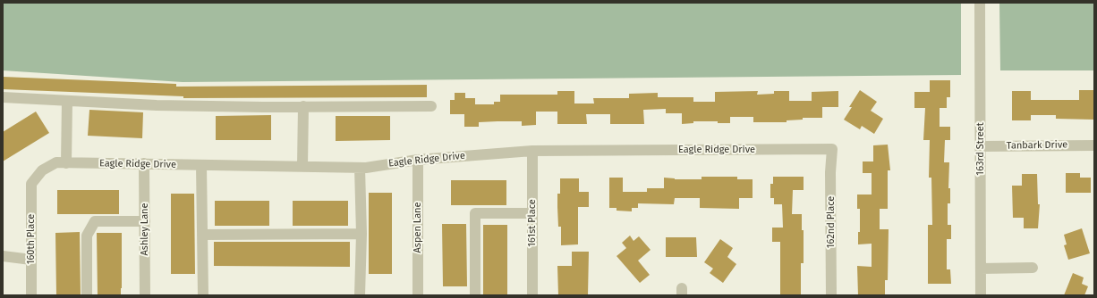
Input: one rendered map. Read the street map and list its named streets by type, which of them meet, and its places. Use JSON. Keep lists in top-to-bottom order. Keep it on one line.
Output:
{"streets":{"street":["Tanbark Drive","163rd Street","Eagle Ridge Drive","162nd Place","161st Place","Aspen Lane","Ashley Lane","160th Place"]},"crossings":[["Tanbark Drive","163rd Street"],["Eagle Ridge Drive","162nd Place"],["Eagle Ridge Drive","161st Place"],["Eagle Ridge Drive","Aspen Lane"],["Eagle Ridge Drive","Ashley Lane"],["Eagle Ridge Drive","160th Place"]]}
